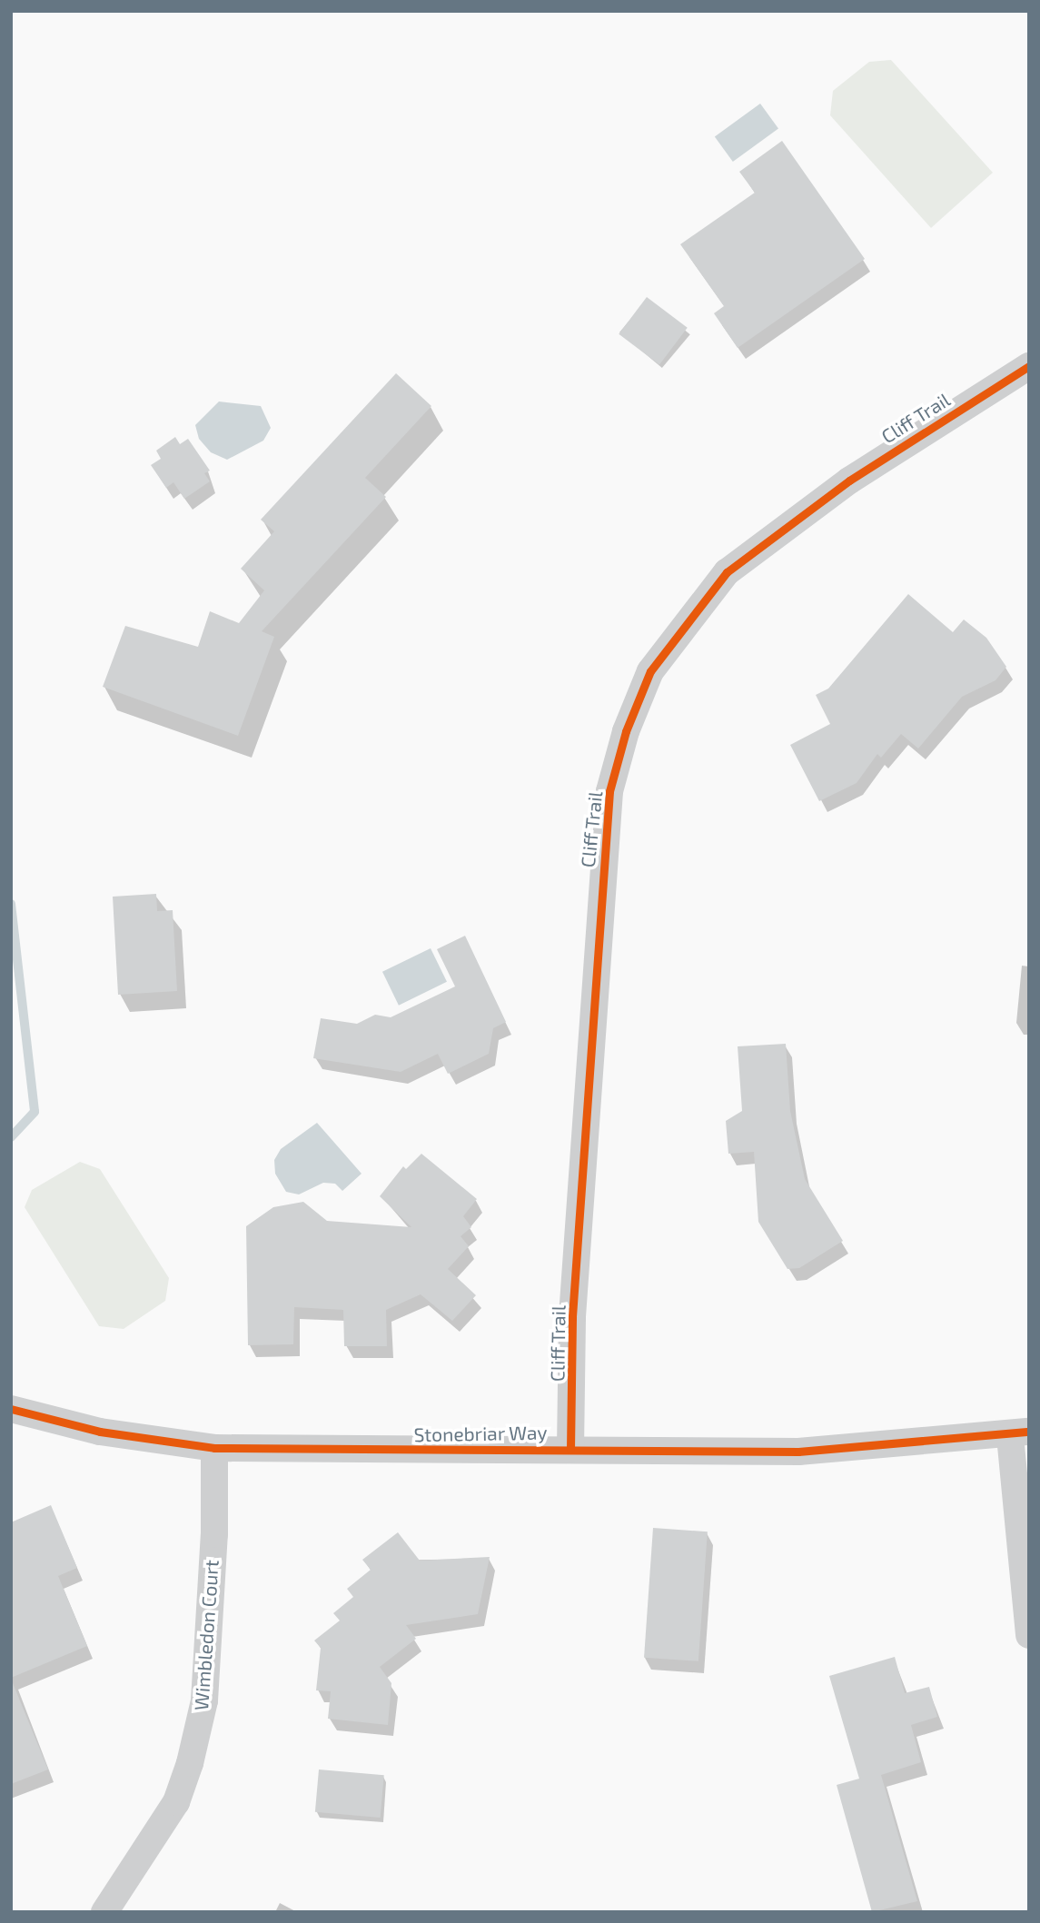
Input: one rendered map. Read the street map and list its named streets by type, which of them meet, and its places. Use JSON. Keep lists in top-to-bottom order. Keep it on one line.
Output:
{"streets":{"street":["Cliff Trail","Stonebriar Way","Wimbledon Court"]},"crossings":[["Cliff Trail","Stonebriar Way"],["Stonebriar Way","Wimbledon Court"]]}
